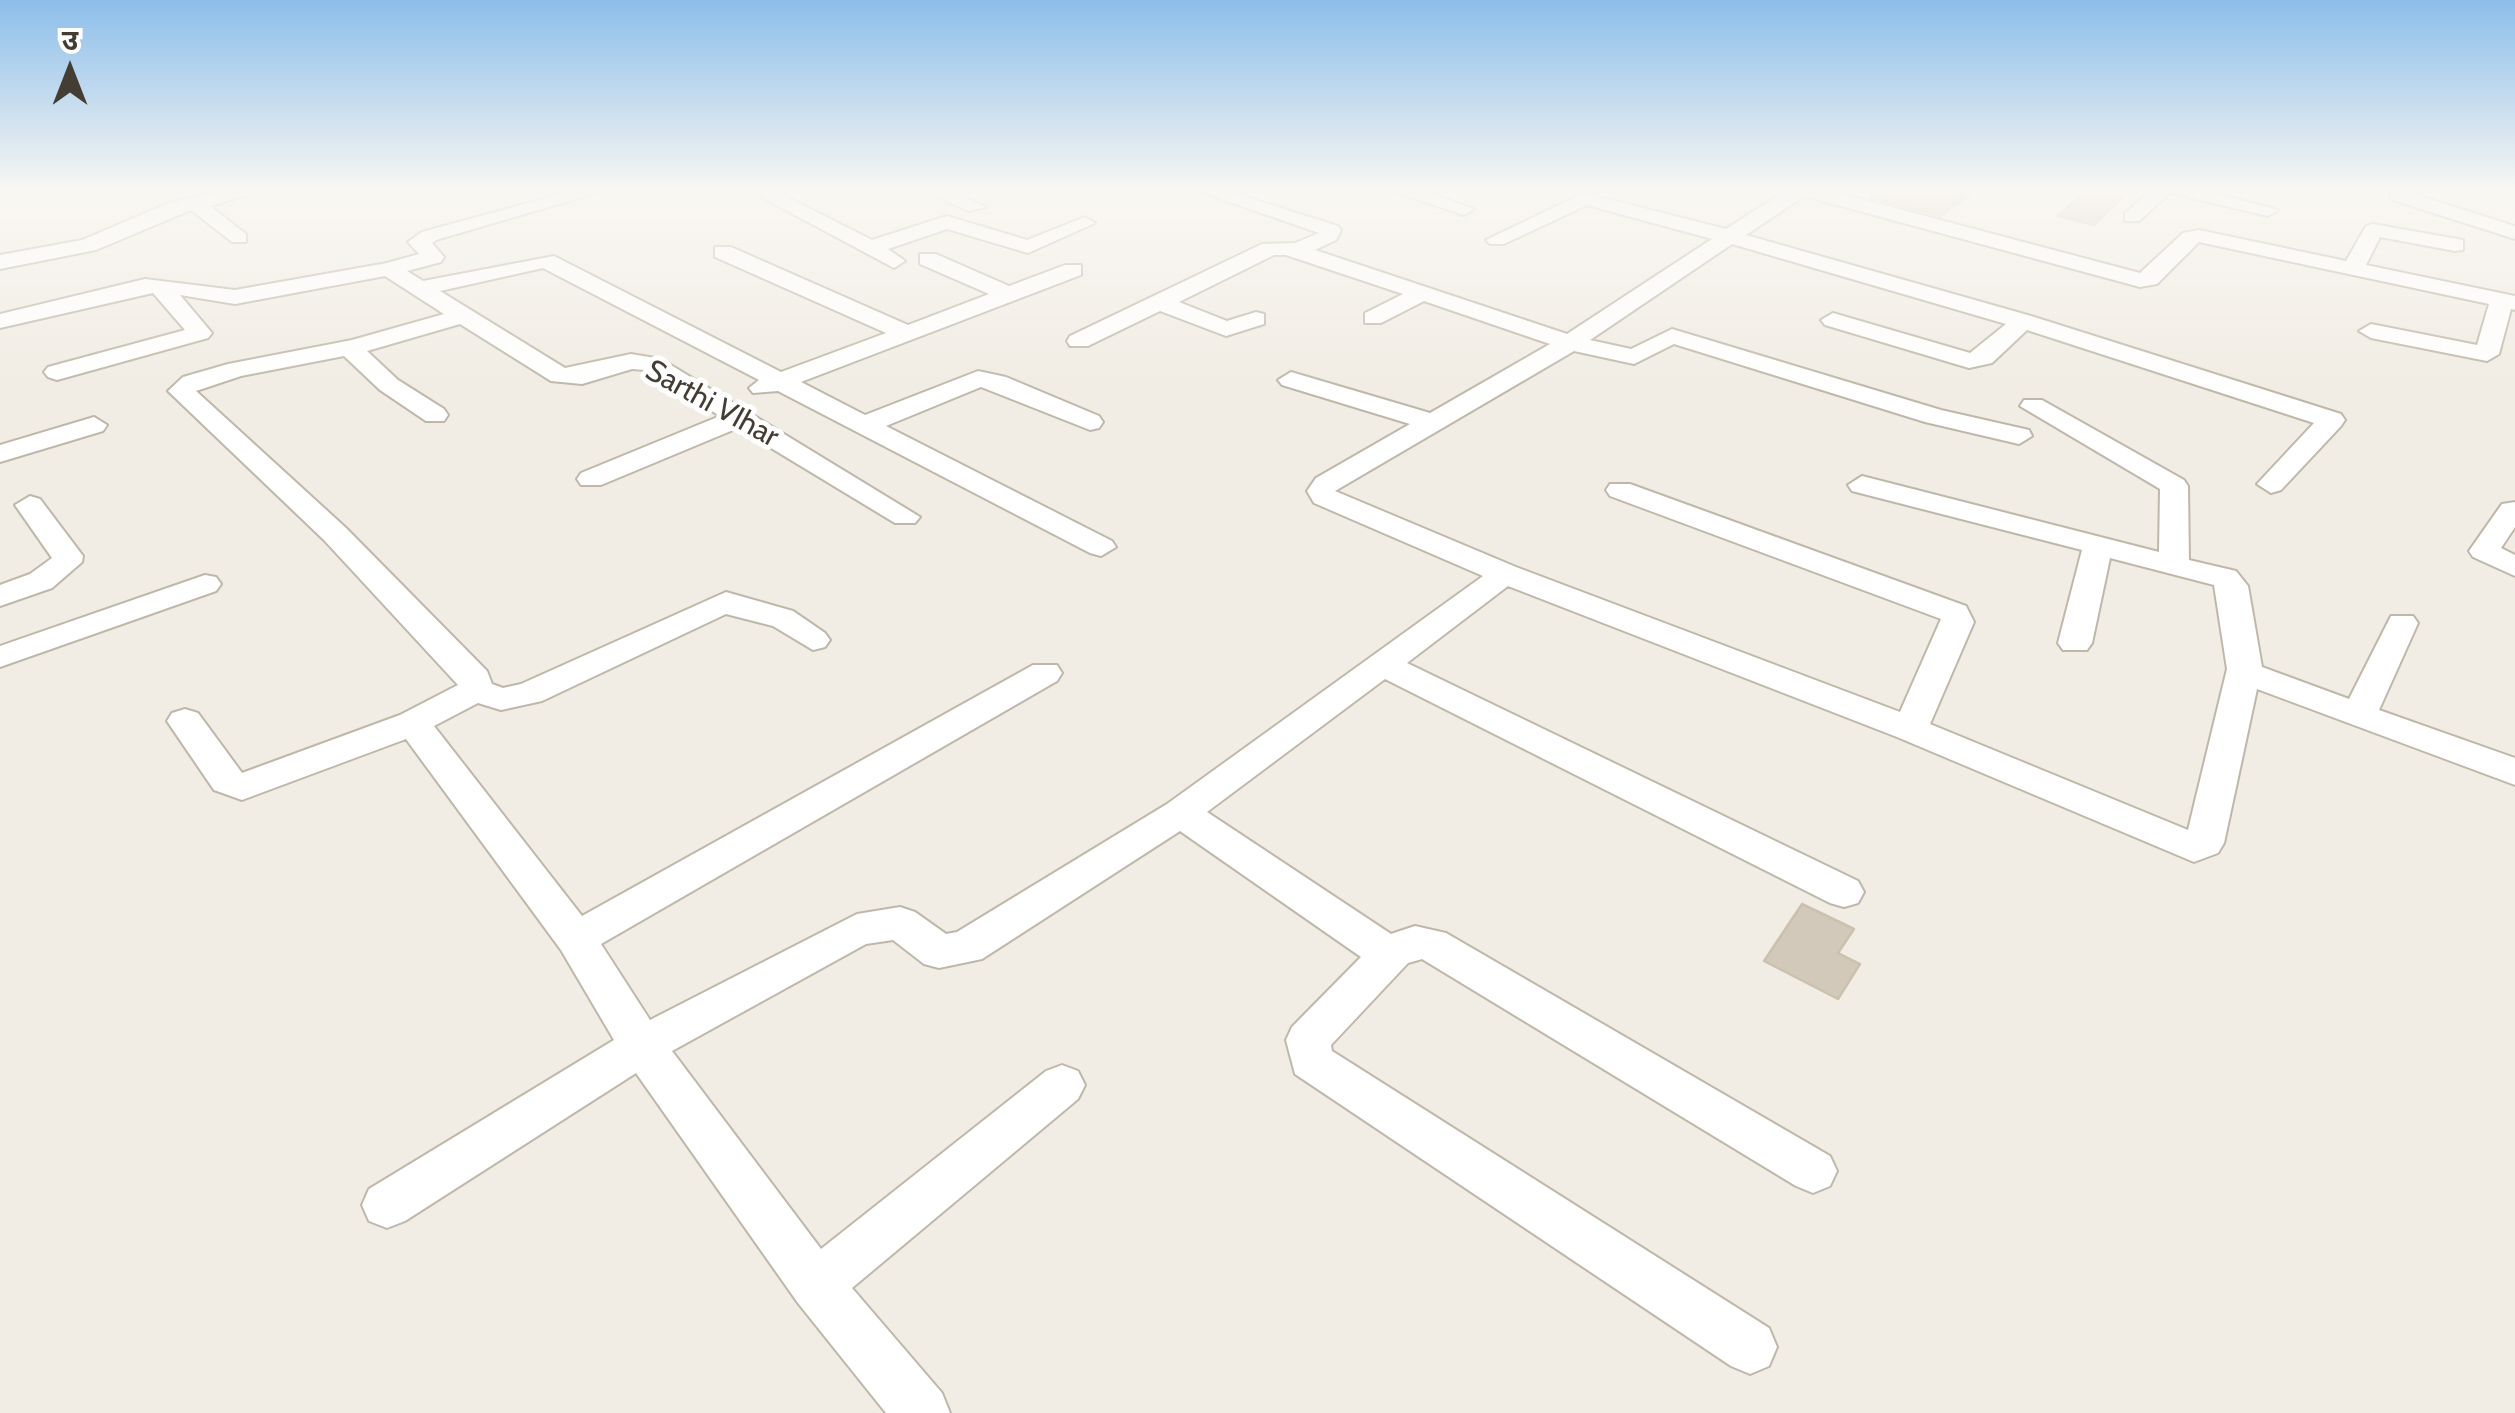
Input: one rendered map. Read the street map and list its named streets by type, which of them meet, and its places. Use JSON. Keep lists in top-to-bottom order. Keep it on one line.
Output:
{"streets":{"street":["Sarthi VIhar"]},"north":"top"}
